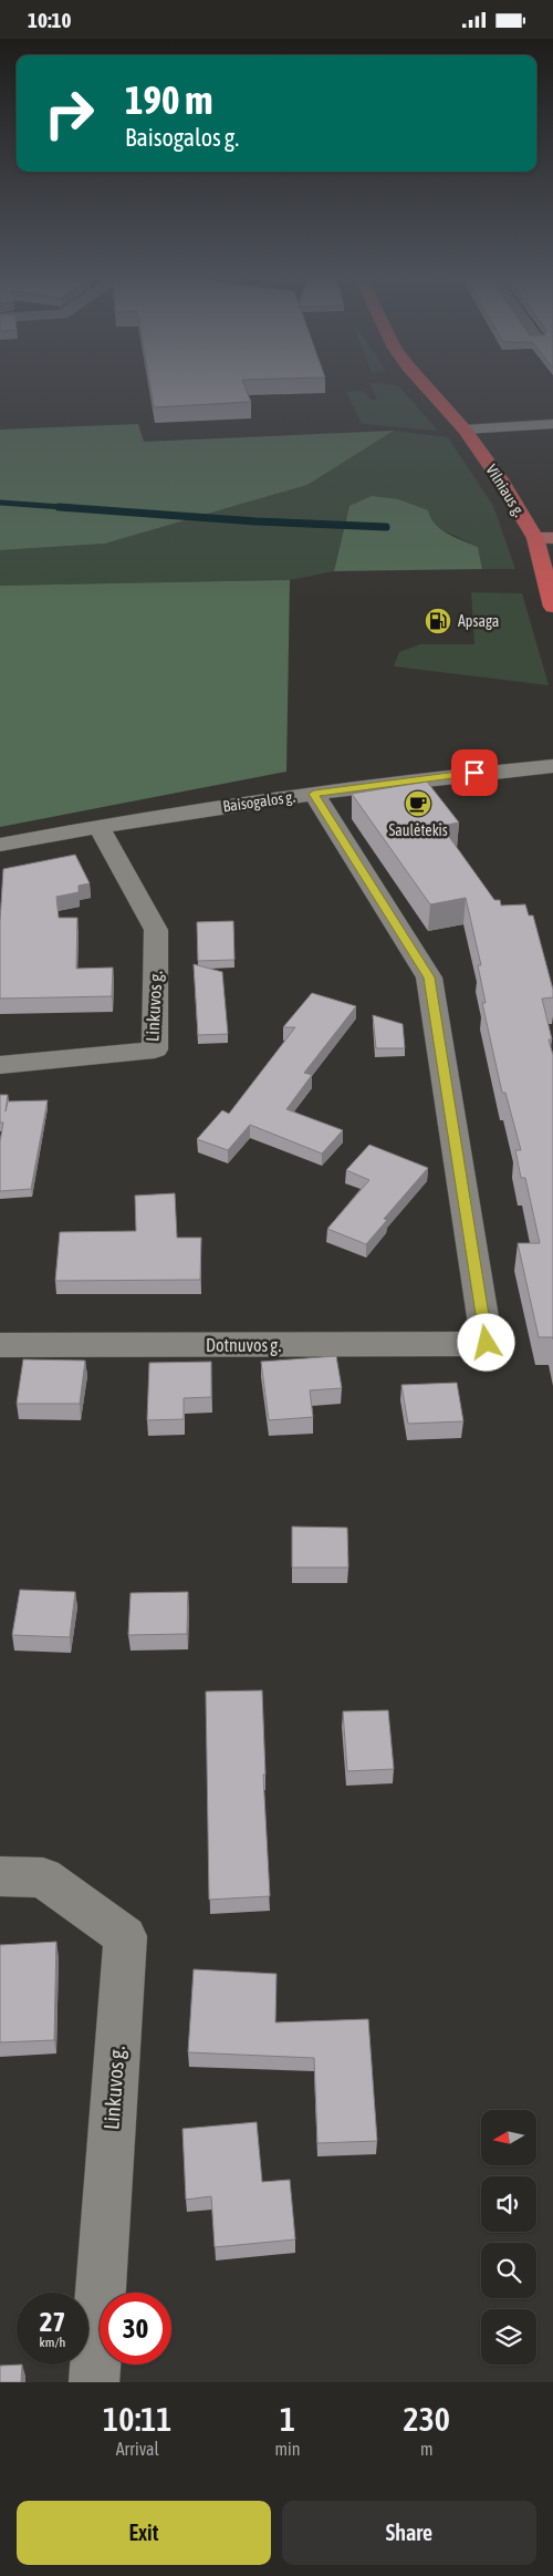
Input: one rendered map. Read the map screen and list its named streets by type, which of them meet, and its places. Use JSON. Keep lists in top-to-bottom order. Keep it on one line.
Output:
{"streets":{"highway":["Vilniaus g."],"street":["Baisogalos g.","Linkuvos g.","Dotnuvos g."]},"crossings":[["Baisogalos g.","Linkuvos g."],["Baisogalos g.","Dotnuvos g."]],"places":{"fuel station":["Apsaga"],"cafe":["Saulėtekis"]},"north":"left","page":{"status":"10:10","turn":["190 m","Baisogalos g."],"speed":"27 km/h","limit":"30","eta":["10:11","Arrival","1","min","230","m"],"buttons":["Exit","Share"]}}
